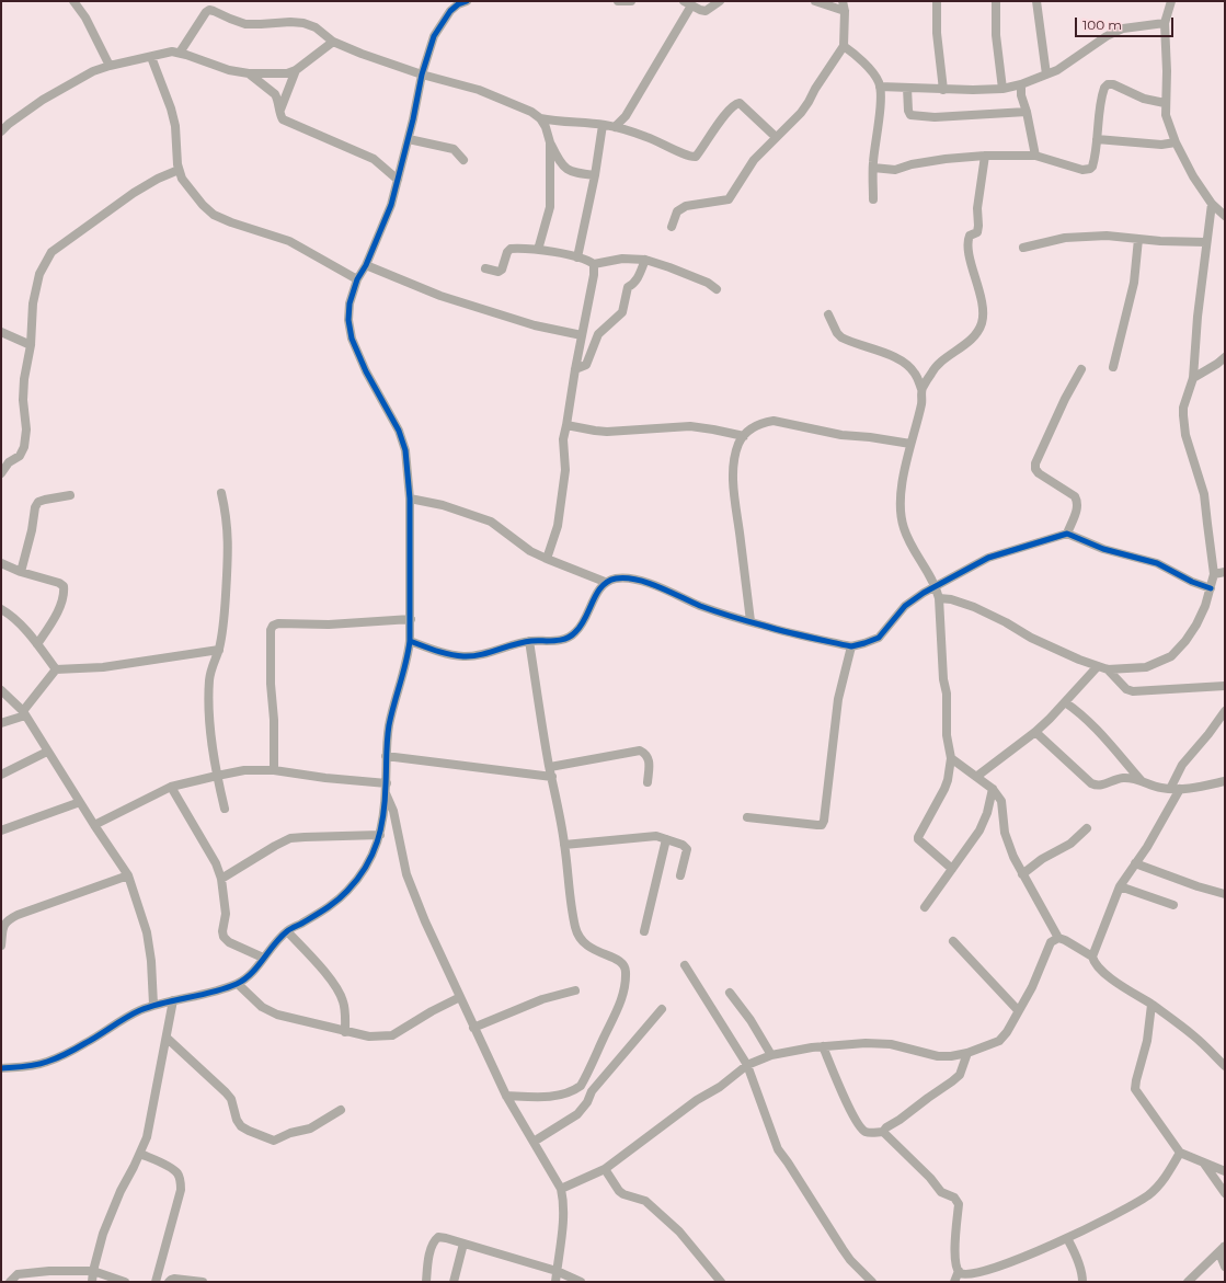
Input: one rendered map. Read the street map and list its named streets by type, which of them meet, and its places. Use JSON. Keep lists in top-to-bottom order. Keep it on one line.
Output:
{"scale_bar":"100 m"}
